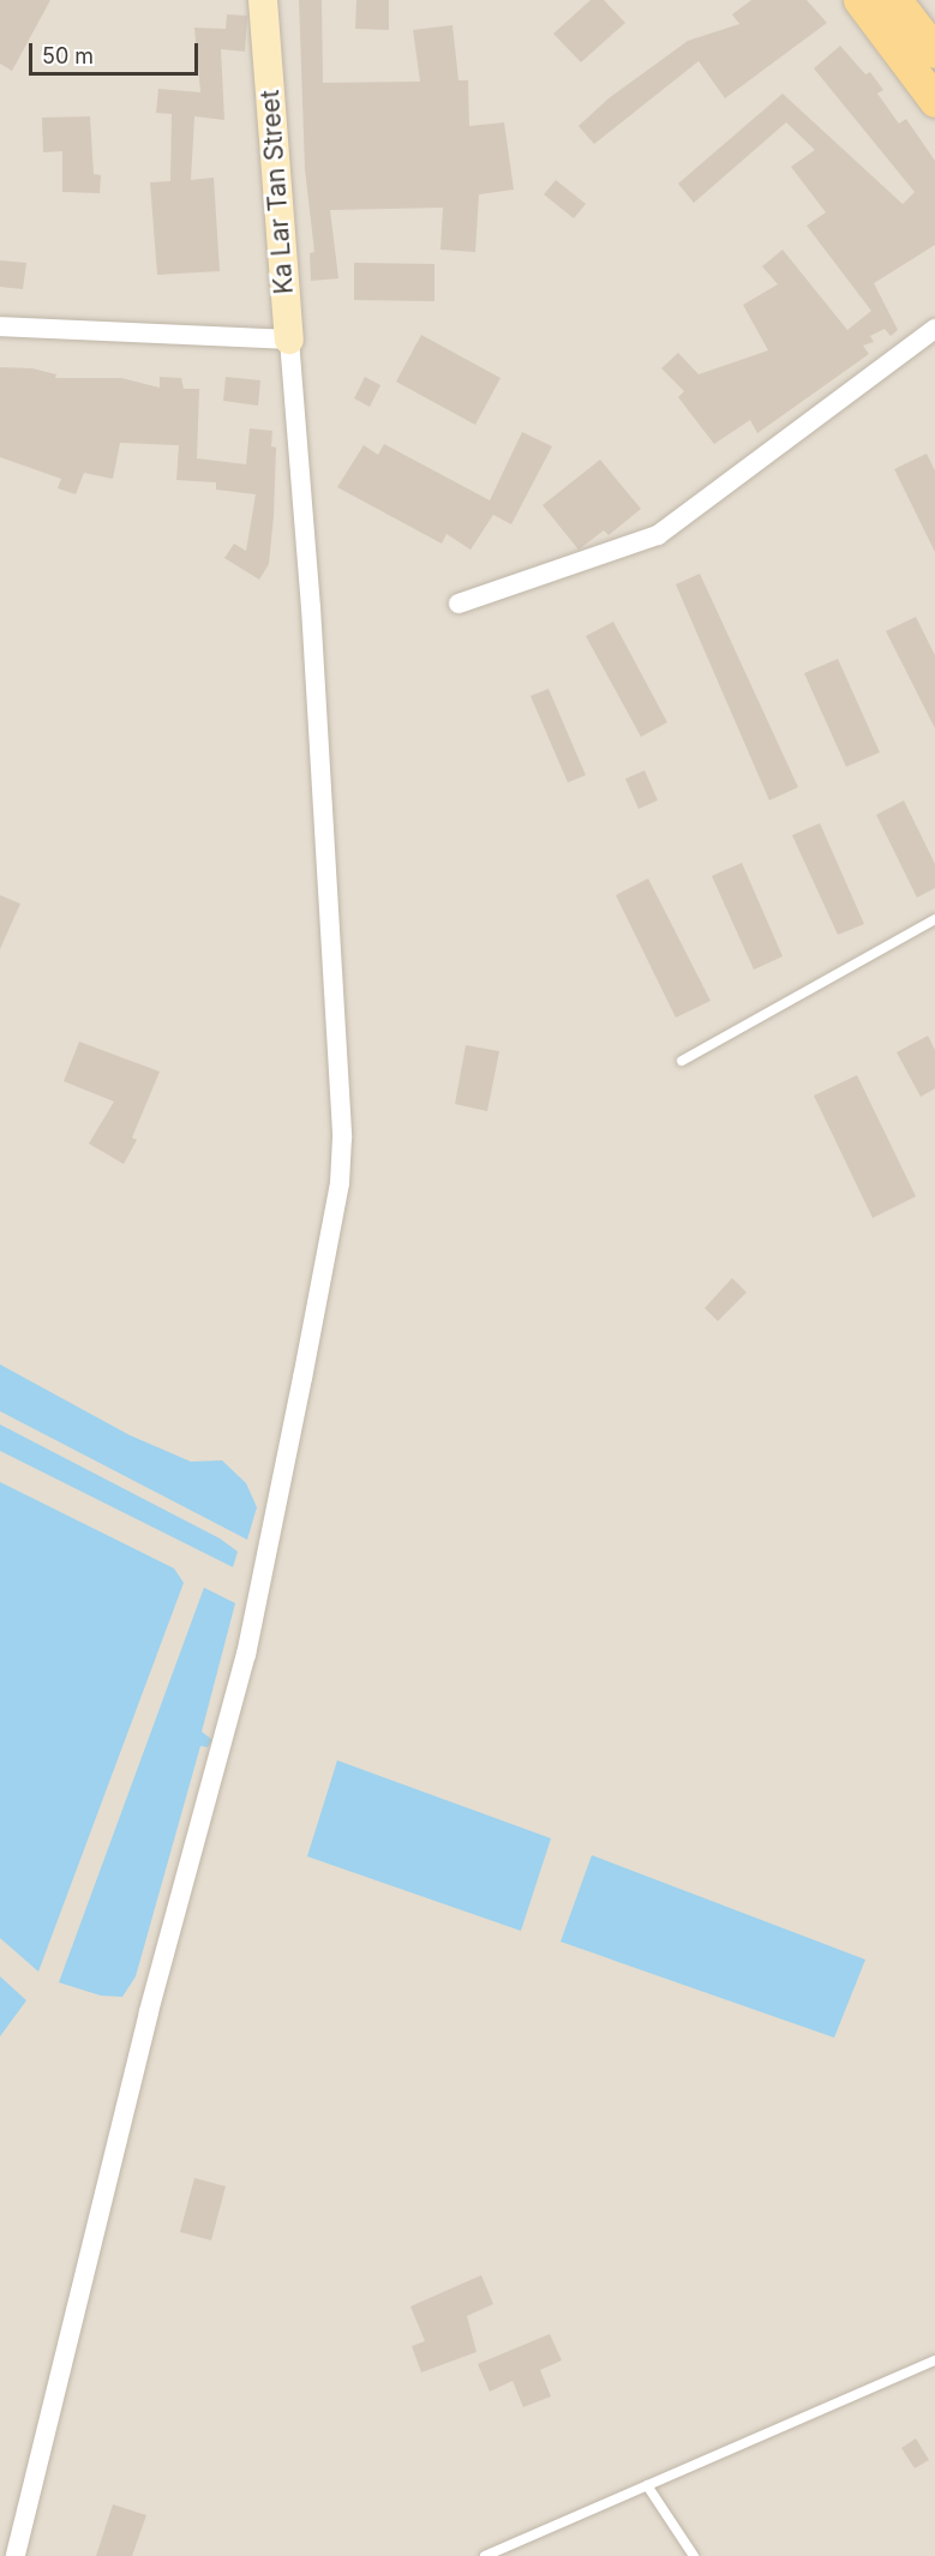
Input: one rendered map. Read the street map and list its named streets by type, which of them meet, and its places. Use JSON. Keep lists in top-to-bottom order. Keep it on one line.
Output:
{"streets":{"street":["Ka Lar Tan Street"]},"scale_bar":"50 m"}
